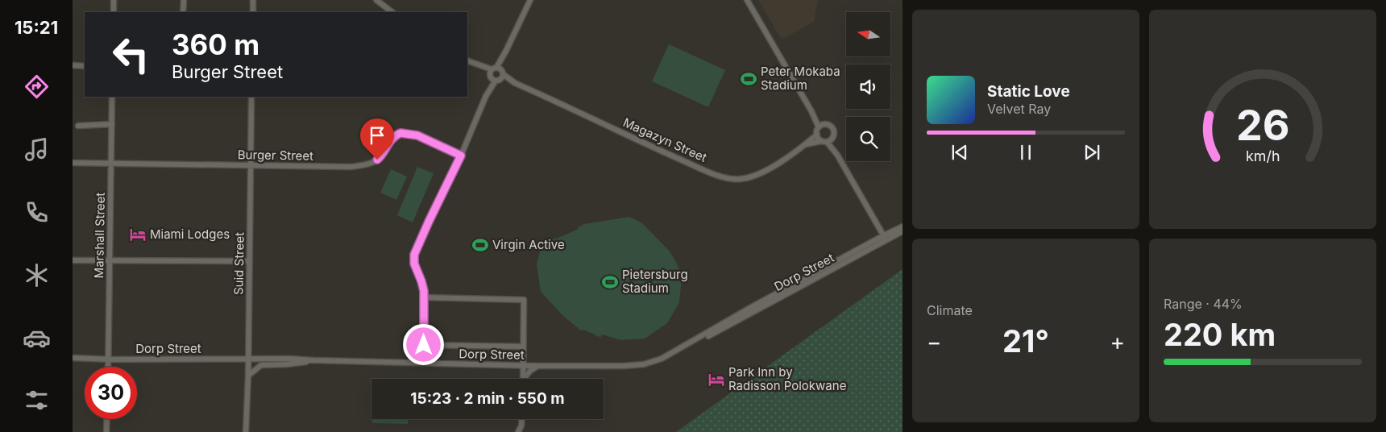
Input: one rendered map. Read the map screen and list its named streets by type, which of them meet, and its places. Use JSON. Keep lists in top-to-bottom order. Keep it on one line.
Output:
{"streets":{"street":["Magazyn Street","Burger Street","Marshall Street","Suid Street","Dorp Street"]},"crossings":[["Burger Street","Marshall Street"],["Burger Street","Suid Street"],["Marshall Street","Dorp Street"],["Suid Street","Dorp Street"]],"places":{"sports":["Peter Mokaba Stadium","Virgin Active","Pietersburg Stadium"],"hotel":["Miami Lodges","Park Inn by Radisson Polokwane"]},"north":"left","page":{"tabs":"15:21","turn":["360 m","Burger Street"],"song":["Static Love","Velvet Ray"],"tile":["Climate",["Range · 44%","220 km"]],"heat":["−","21°","+"],"limit":"30","trip":"15:23 · 2 min · 550 m","gauge":["26","km/h"]}}
